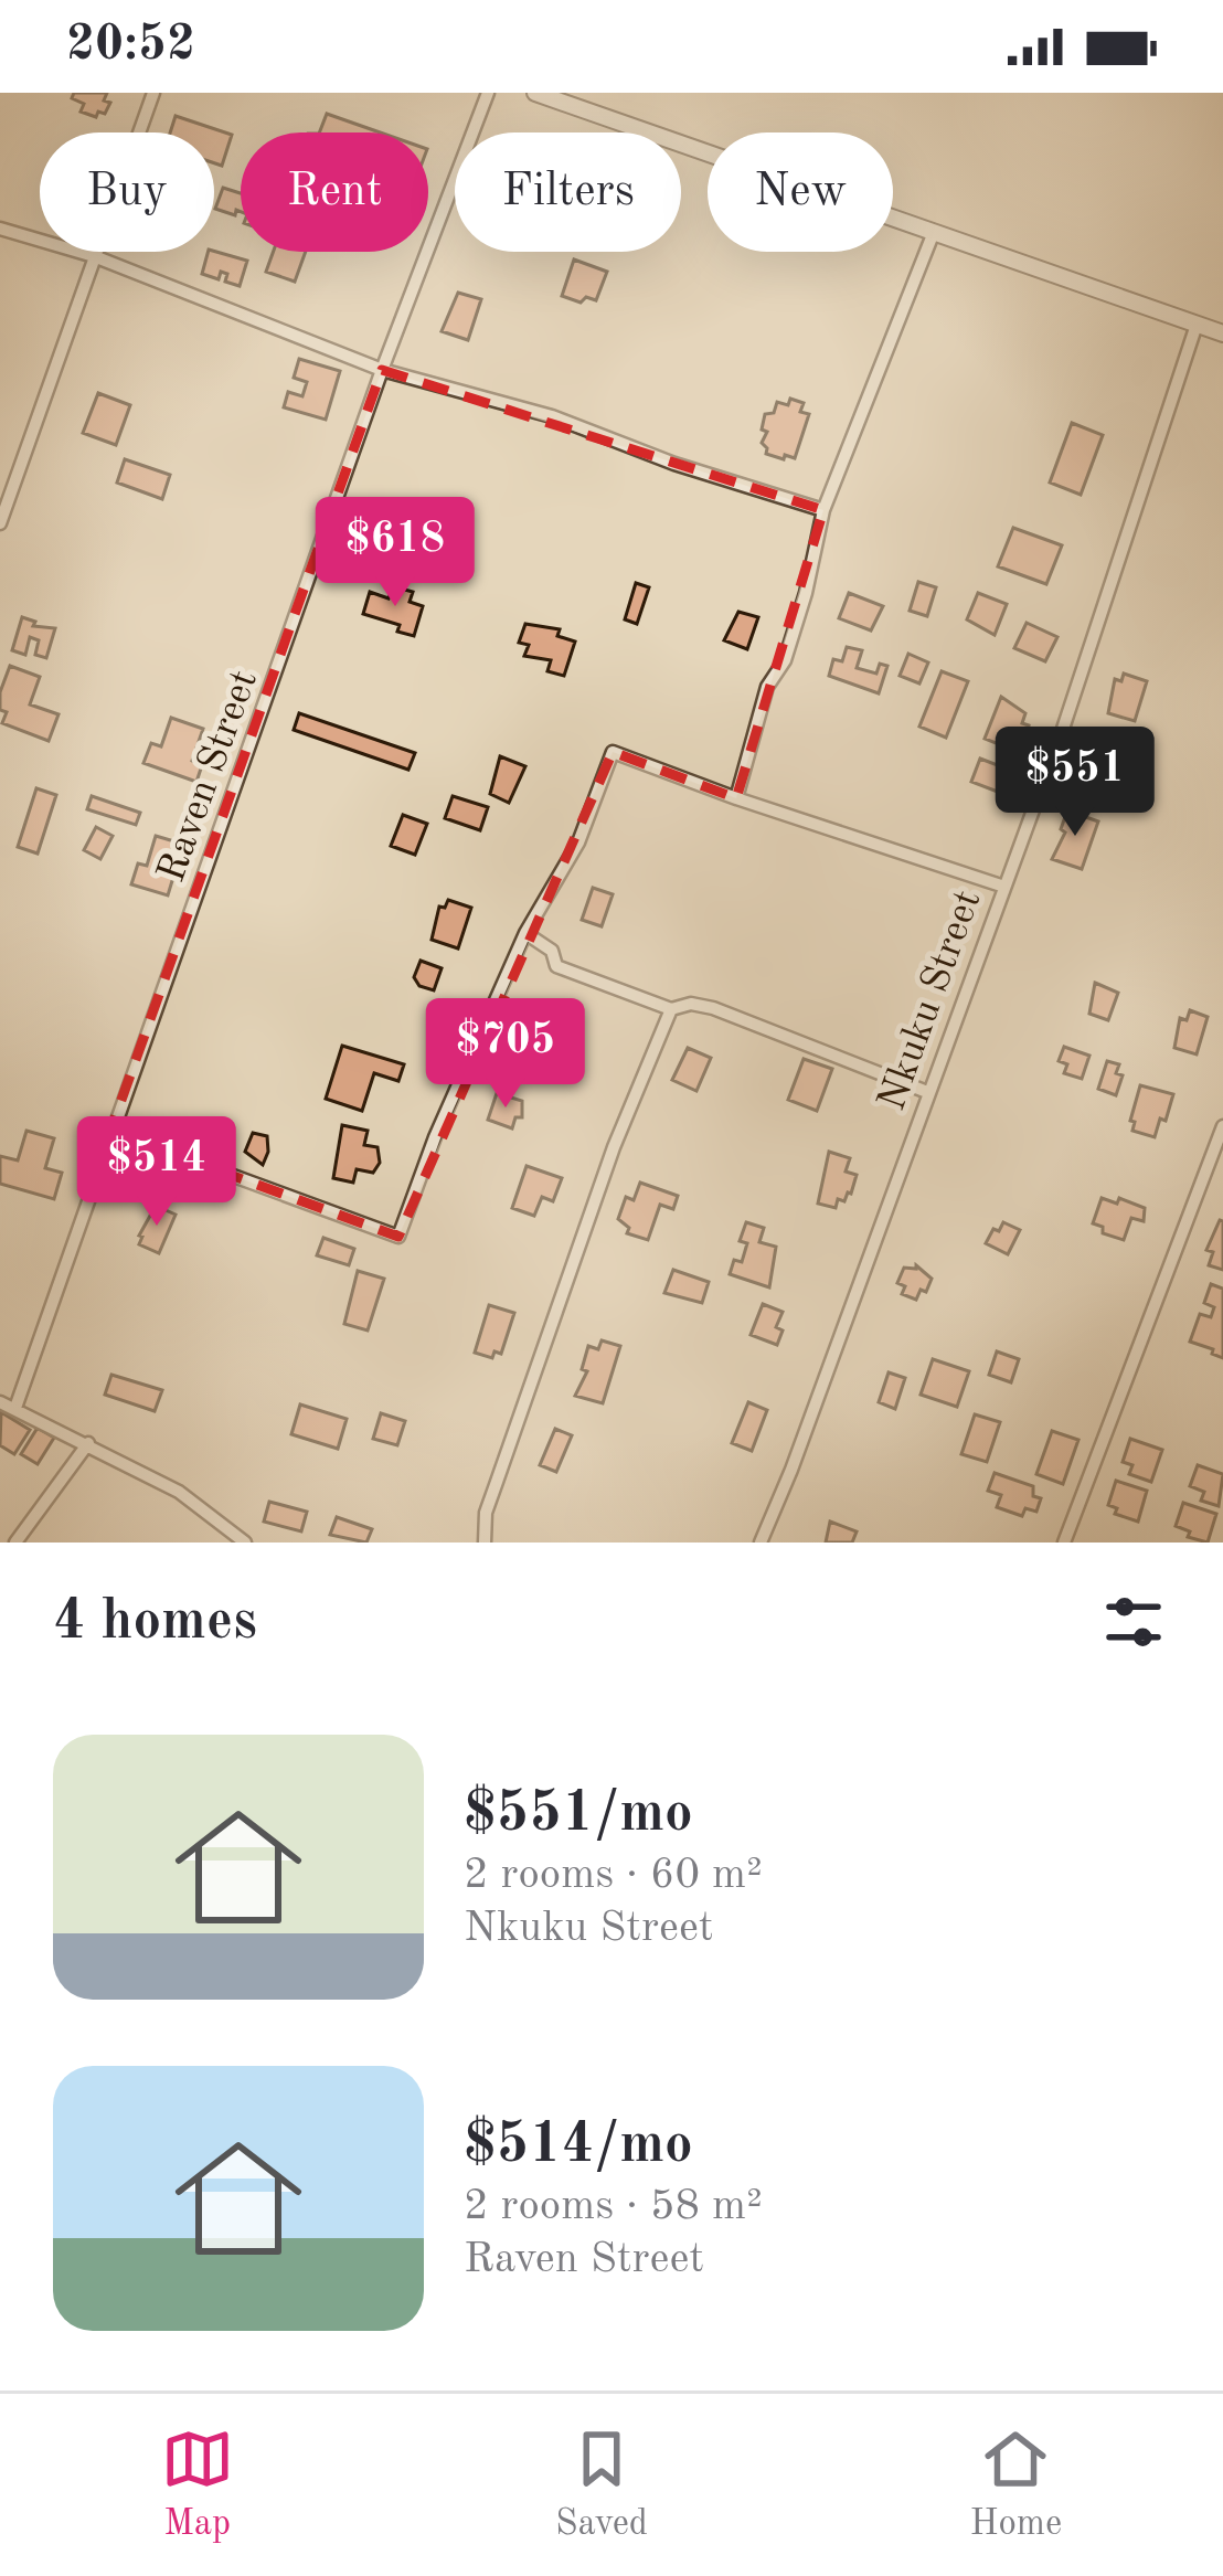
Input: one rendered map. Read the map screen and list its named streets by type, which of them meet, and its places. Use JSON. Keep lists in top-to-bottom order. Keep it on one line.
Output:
{"streets":{"street":["Raven Street","Nkuku Street"]},"page":{"status":"20:52","chip":["Buy","Rent","Filters","New"],"price":["$618","$551","$705","$514"],"heading":"4 homes","list":[{"name":"$551/mo","note":"2 rooms · 60 m² · Nkuku Street"},{"name":"$514/mo","note":"2 rooms · 58 m² · Raven Street"}],"tabs":["Map","Saved","Home"]}}
